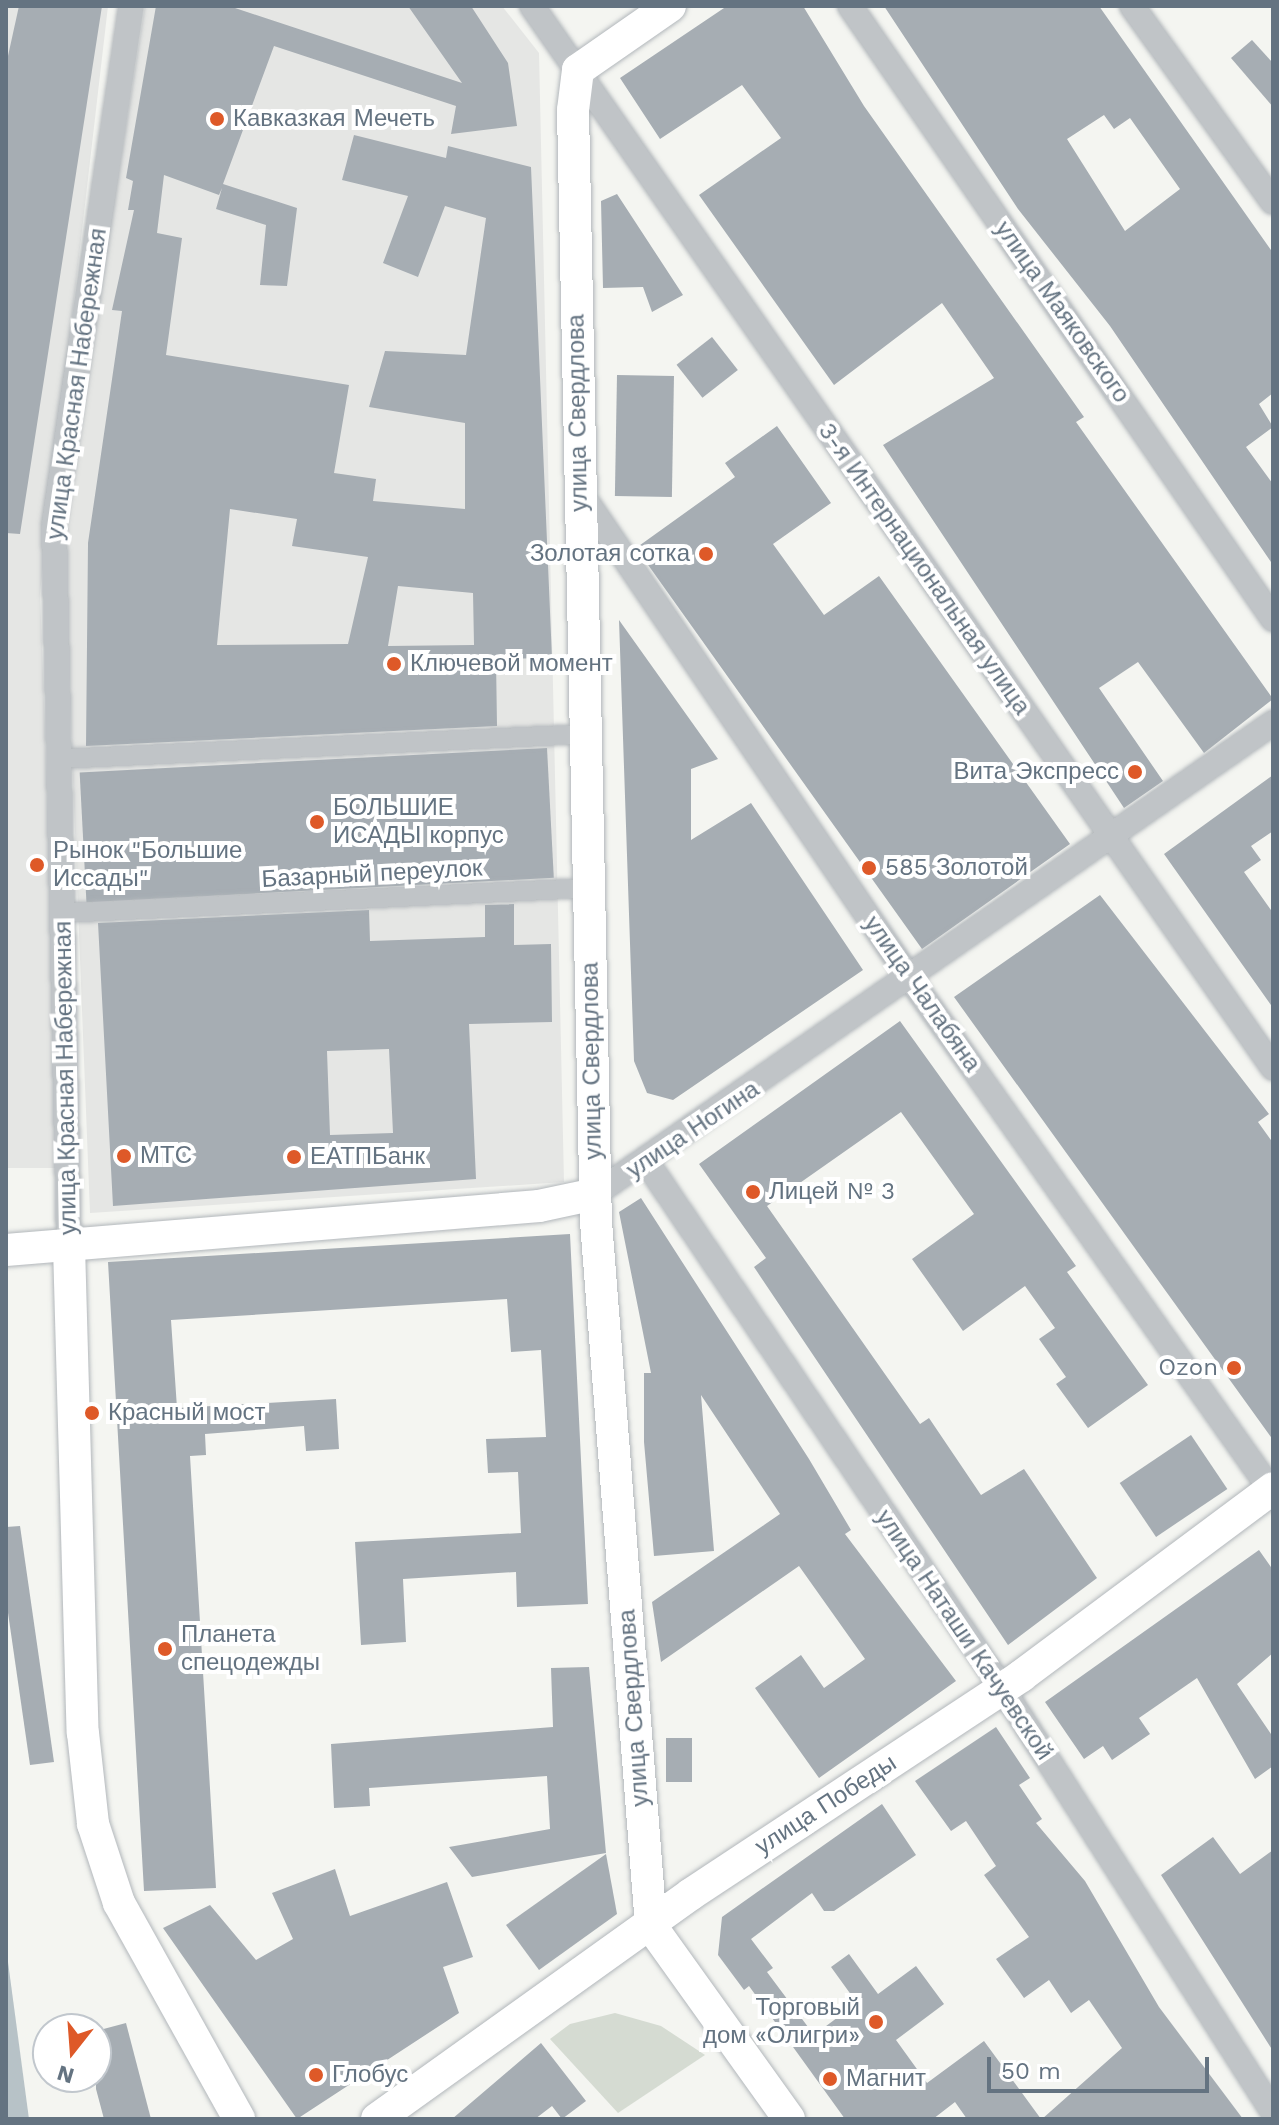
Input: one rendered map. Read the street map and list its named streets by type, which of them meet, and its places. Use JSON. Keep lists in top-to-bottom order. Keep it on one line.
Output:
{"streets":{"main road":["улица Красная Набережная","улица Свердлова","улица Ногина","улица Победы"],"street":["улица Маяковского","3-я Интернациональная улица","Базарный переулок","улица Чалабяна","улица Наташи Качуевской"]},"crossings":[["улица Красная Набережная","Базарный переулок"],["улица Красная Набережная","улица Ногина"],["улица Свердлова","3-я Интернациональная улица"],["улица Свердлова","Базарный переулок"],["улица Свердлова","улица Чалабяна"],["улица Свердлова","улица Ногина"],["улица Свердлова","улица Победы"],["3-я Интернациональная улица","улица Ногина"],["улица Чалабяна","улица Ногина"],["улица Чалабяна","улица Победы"],["улица Ногина","улица Наташи Качуевской"],["улица Наташи Качуевской","улица Победы"]],"places":["Кавказкая Мечеть","Золотая сотка","Ключевой момент","Вита Экспресс","БОЛЬШИЕ ИСАДЫ корпус","Рынок \"Большие Иссады\"","585 Золотой","МТС","ЕАТПБанк","Лицей № 3","Ozon","Красный мост","Планета спецодежды","Торговый дом «Олигри»","Глобус","Магнит"],"scale_bar":"50 m","north":"bottom"}
